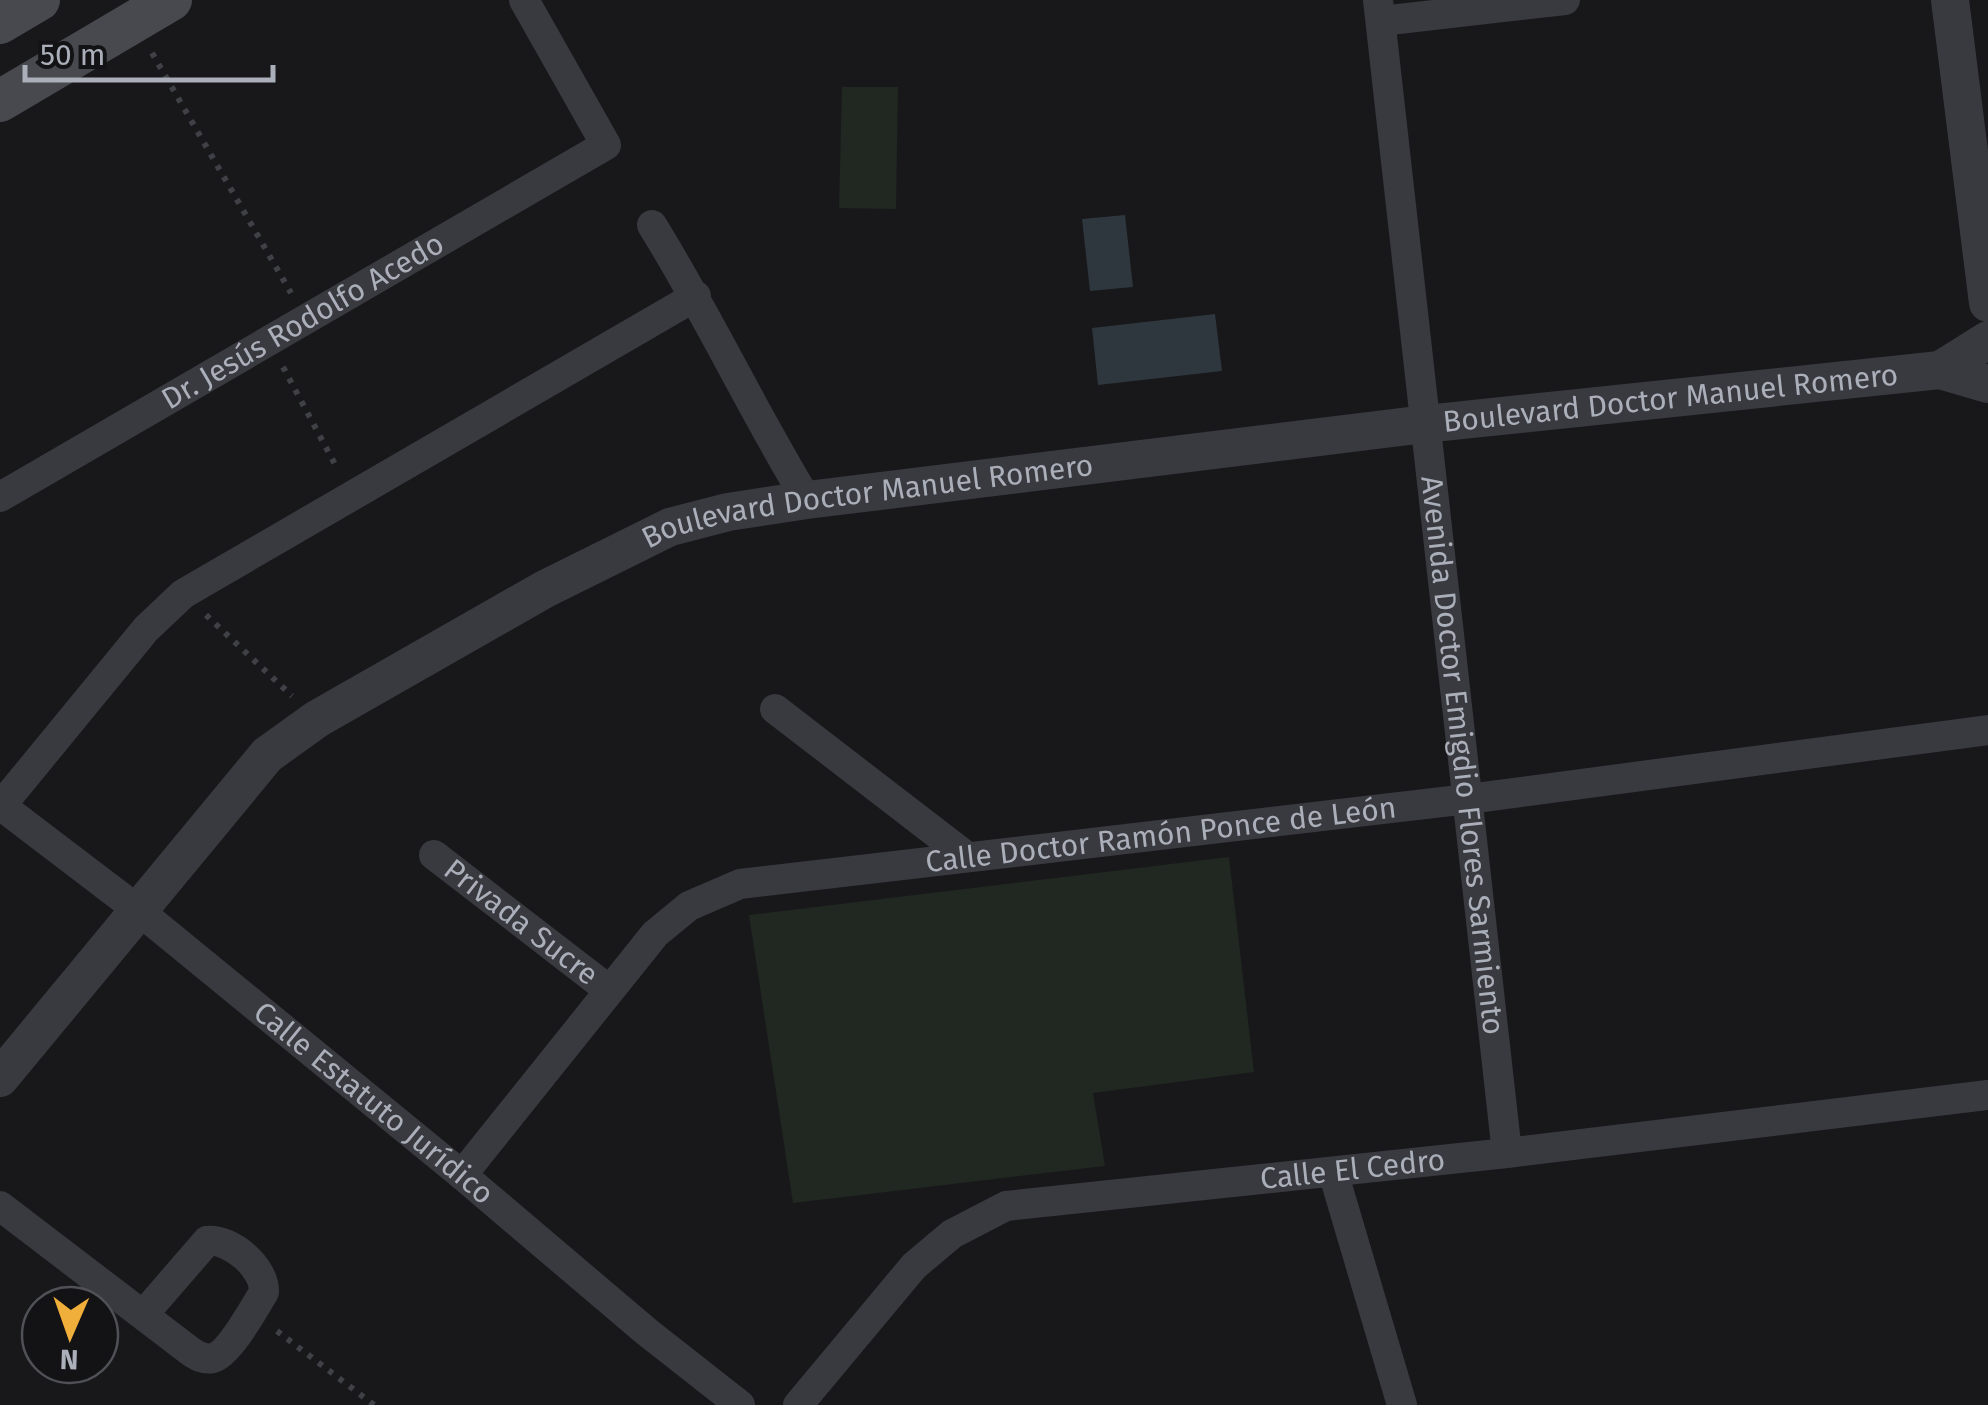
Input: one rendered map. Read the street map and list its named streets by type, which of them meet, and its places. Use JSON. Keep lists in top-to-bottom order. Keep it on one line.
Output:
{"streets":{"street":["Dr. Jesús Rodolfo Acedo","Boulevard Doctor Manuel Romero","Avenida Doctor Emigdio Flores Sarmiento","Calle Doctor Ramón Ponce de León","Privada Sucre","Calle Estatuto Jurídico","Calle El Cedro"]},"crossings":[["Boulevard Doctor Manuel Romero","Avenida Doctor Emigdio Flores Sarmiento"],["Boulevard Doctor Manuel Romero","Calle Estatuto Jurídico"],["Avenida Doctor Emigdio Flores Sarmiento","Calle Doctor Ramón Ponce de León"],["Avenida Doctor Emigdio Flores Sarmiento","Calle El Cedro"],["Calle Doctor Ramón Ponce de León","Privada Sucre"],["Calle Doctor Ramón Ponce de León","Calle Estatuto Jurídico"]],"scale_bar":"50 m","north":"bottom"}
